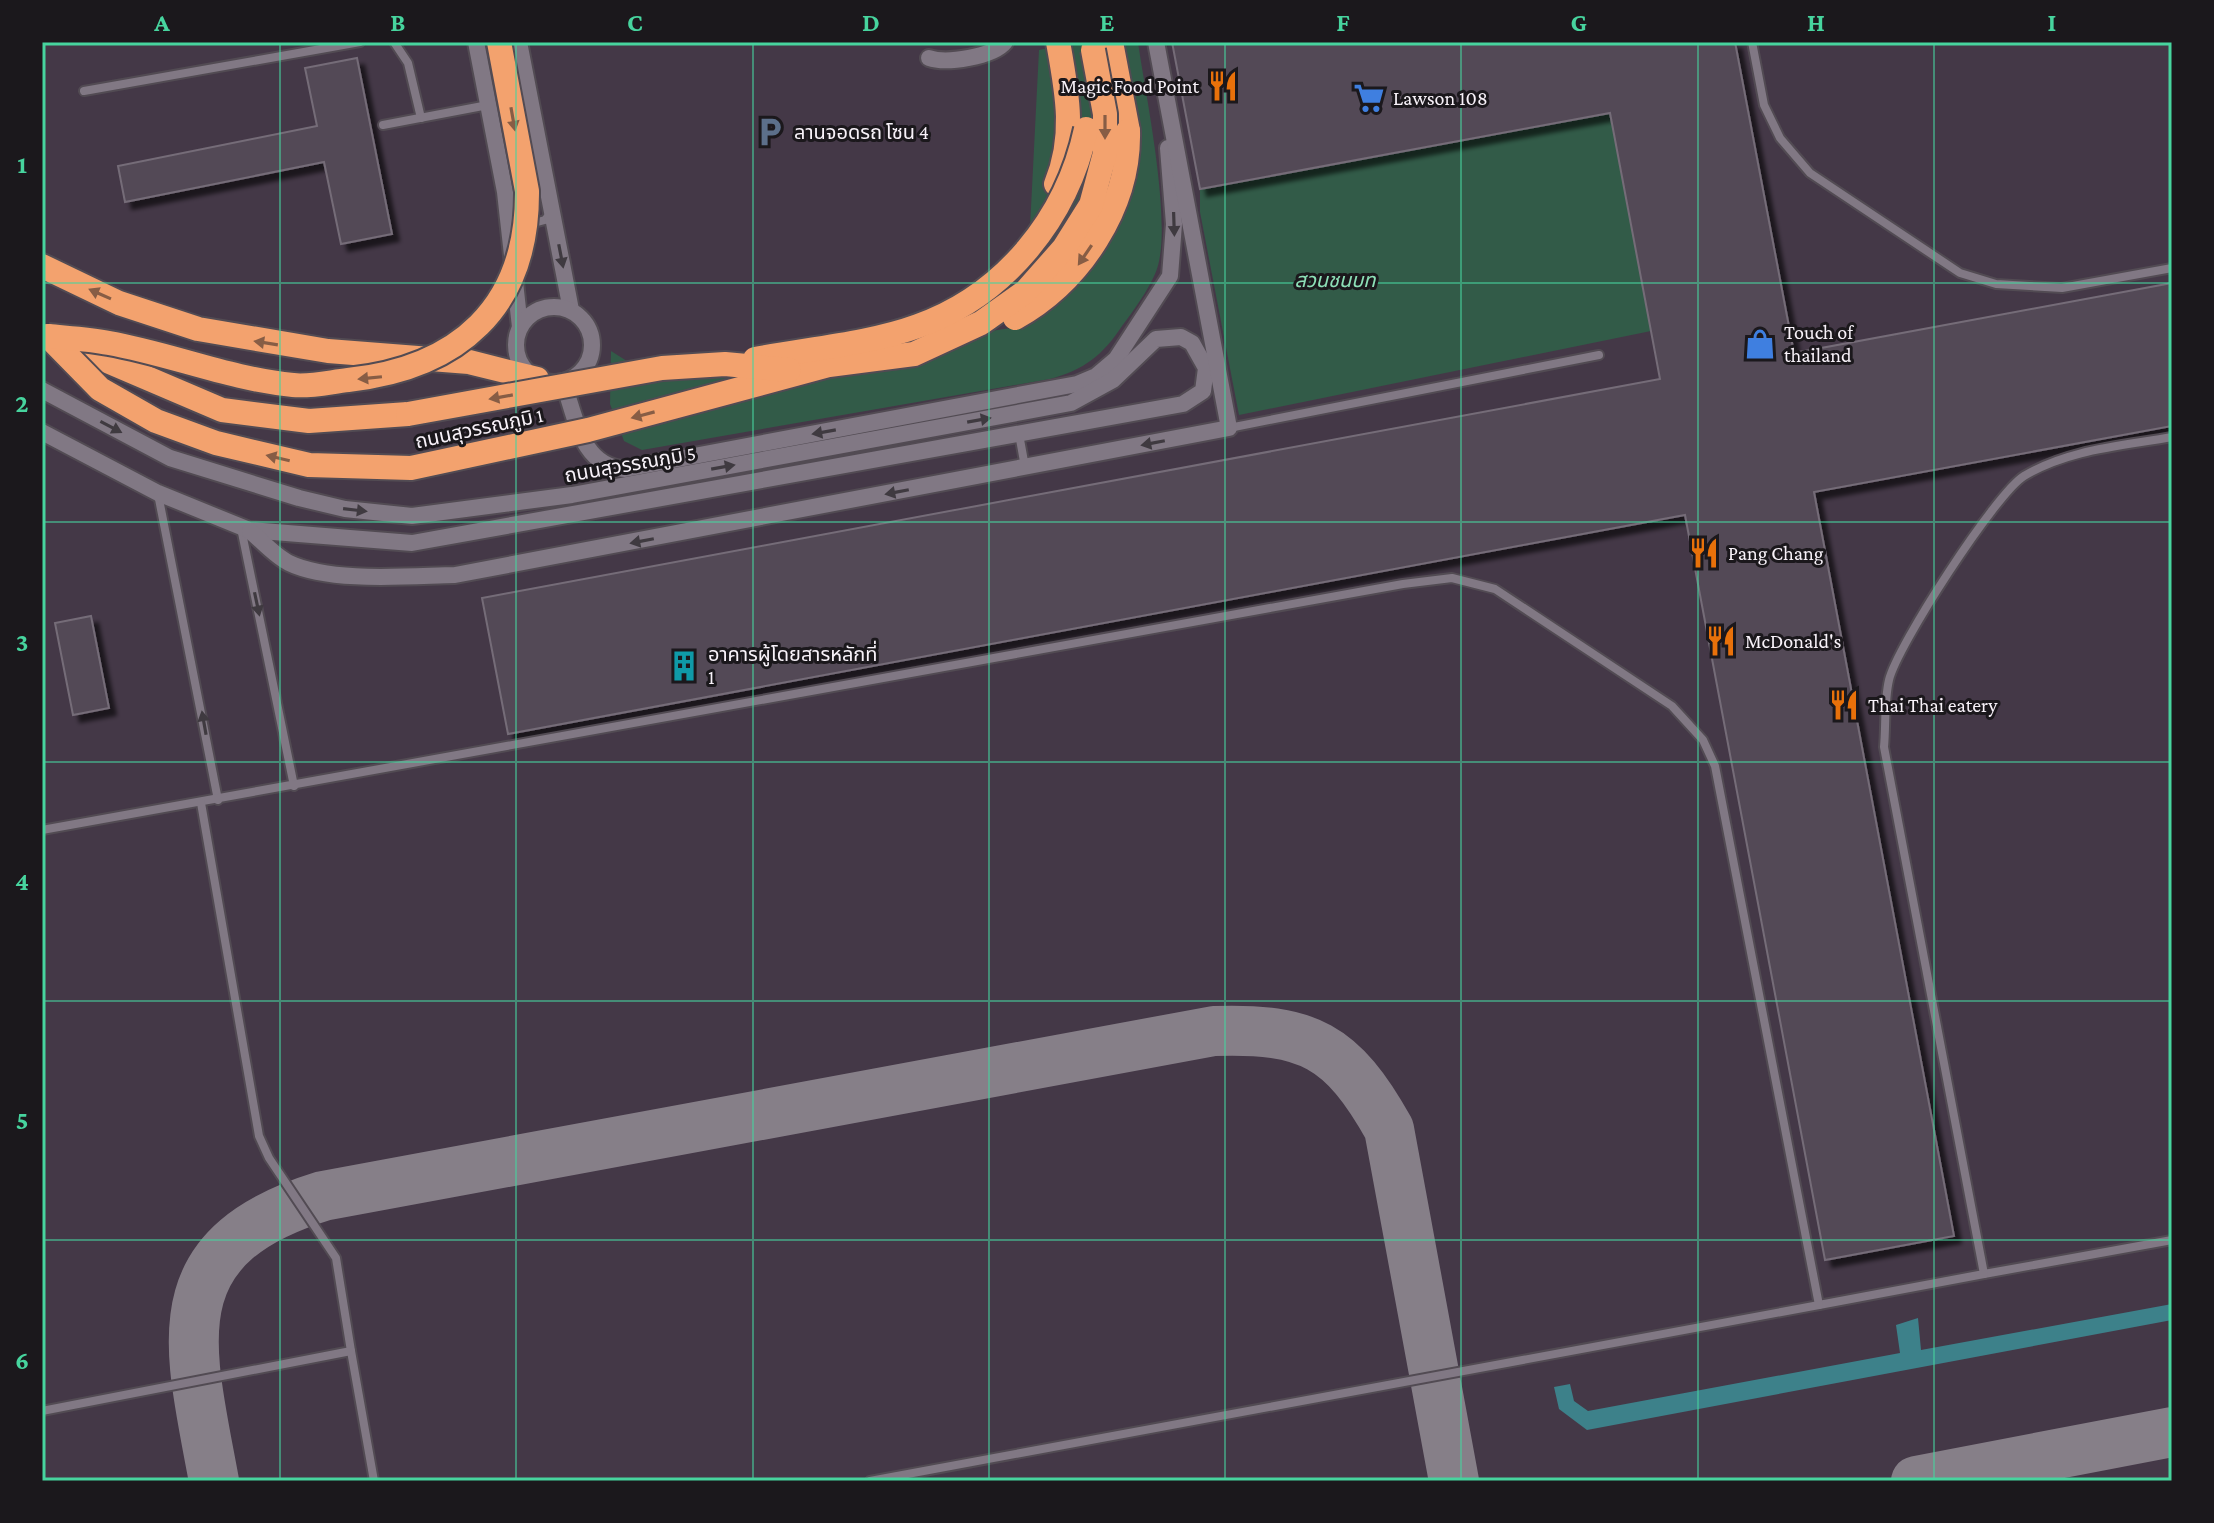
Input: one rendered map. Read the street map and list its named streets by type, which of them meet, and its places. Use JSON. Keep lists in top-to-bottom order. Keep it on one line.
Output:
{"streets":{"highway":["ถนนสุวรรณภูมิ 1"],"street":["ถนนสุวรรณภูมิ 5"]},"one_way":["ถนนสุวรรณภูมิ 1"],"parks":["สวนชนบท"],"places":{"restaurant":["Magic Food Point","Pang Chang","McDonald's","Thai Thai eatery"],"supermarket":["Lawson 108"],"parking":["ลานจอดรถ โซน 4"],"shop":["Touch of thailand"],"building":["อาคารผู้โดยสารหลักที่ 1"]},"grid":{"columns":["A","B","C","D","E","F","G","H","I"],"rows":["1","2","3","4","5","6"]}}
